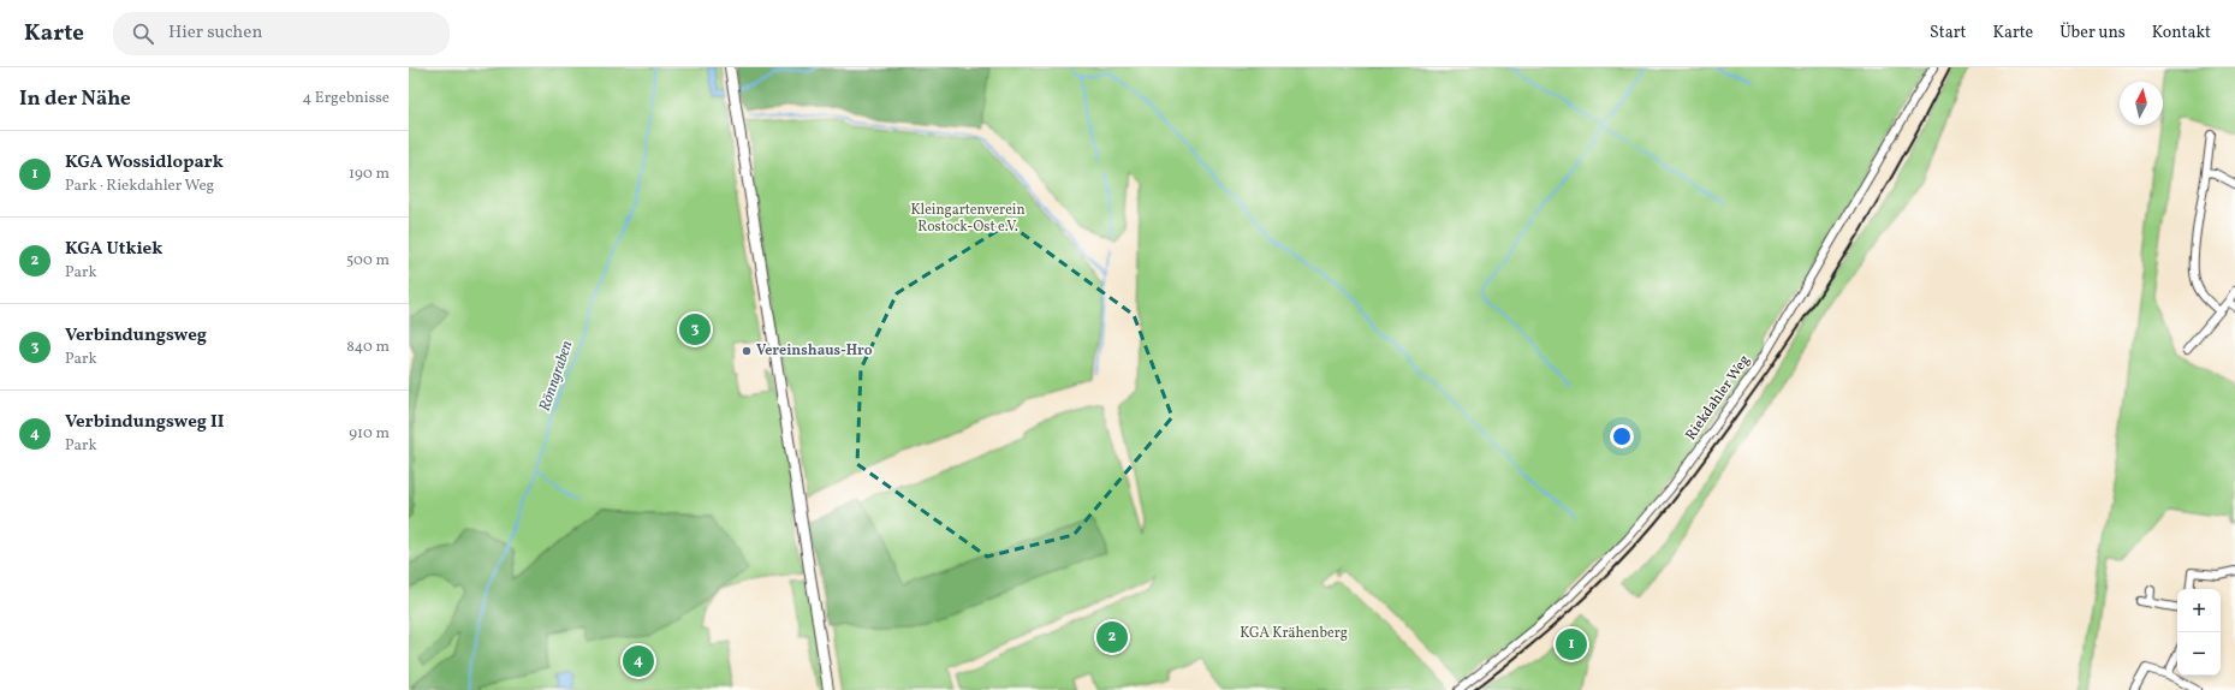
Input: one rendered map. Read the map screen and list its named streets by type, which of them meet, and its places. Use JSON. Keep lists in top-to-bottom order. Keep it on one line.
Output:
{"streets":{"street":["Riekdahler Weg"]},"water":["Rönngraben"],"parks":["Kleingartenverein Rostock-Ost e.V.","KGA Krähenberg"],"places":["Vereinshaus-Hro"],"north":"top","page":{"header":"Karte","search":"Hier suchen","nav":["Start","Karte","Über uns","Kontakt"],"heading":["In der Nähe","4 Ergebnisse"],"list":[{"mark":"1","name":"KGA Wossidlopark","note":"Park · Riekdahler Weg","value":"190 m"},{"mark":"2","name":"KGA Utkiek","note":"Park","value":"500 m"},{"mark":"3","name":"Verbindungsweg","note":"Park","value":"840 m"},{"mark":"4","name":"Verbindungsweg II","note":"Park","value":"910 m"}],"pins":["3","2","1","4"],"map_buttons":["+","−"]}}
